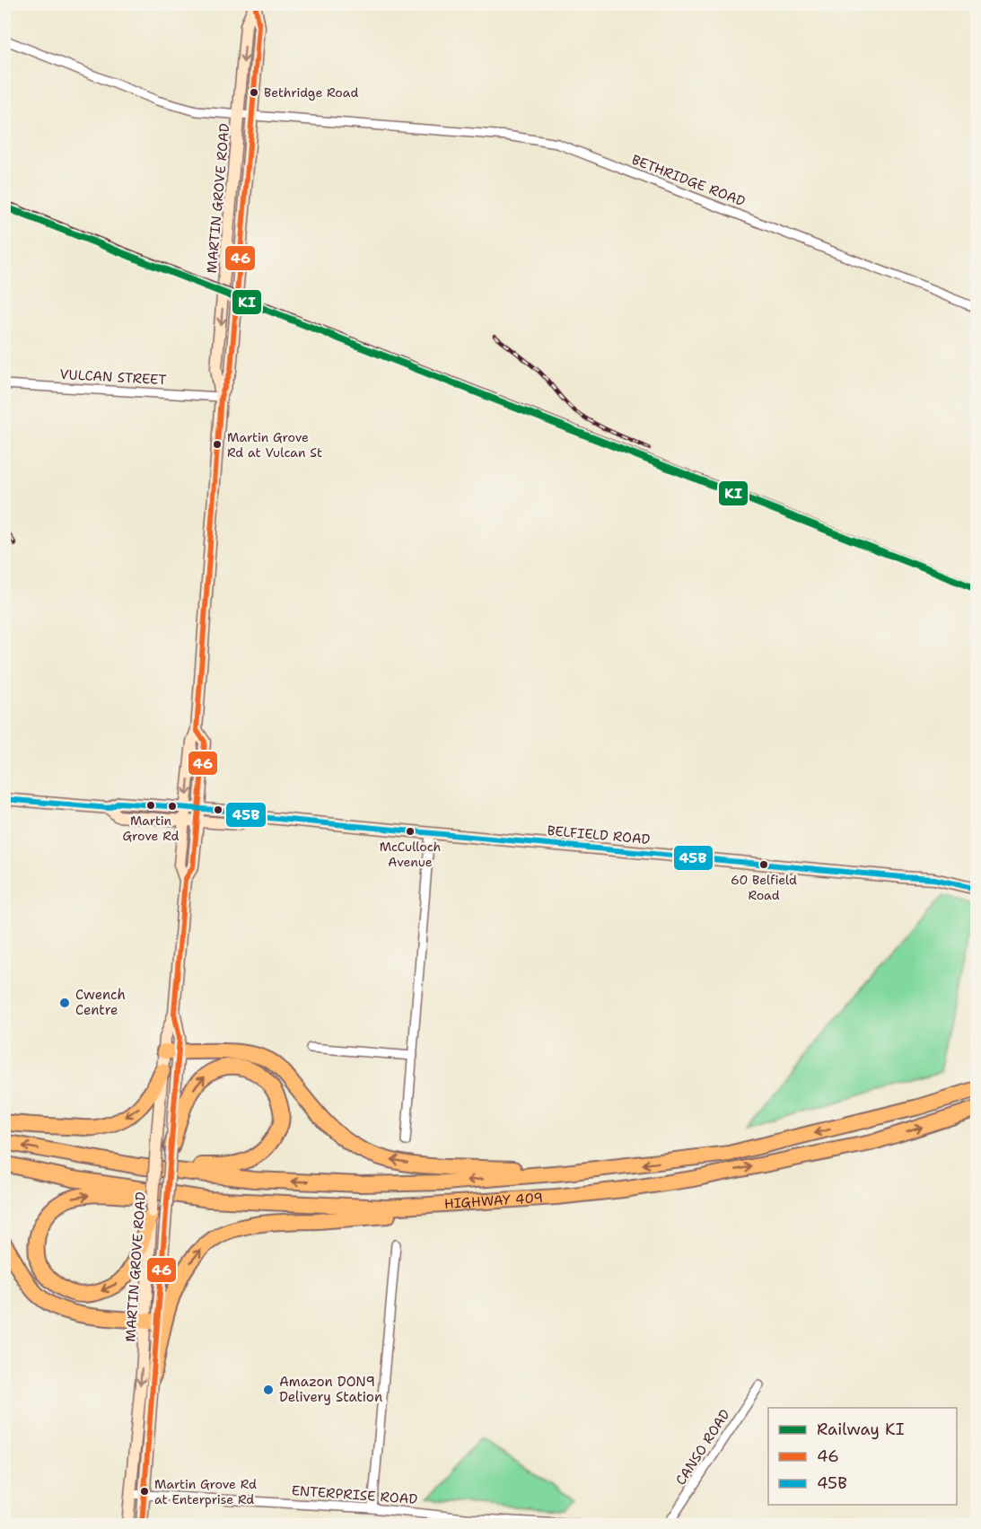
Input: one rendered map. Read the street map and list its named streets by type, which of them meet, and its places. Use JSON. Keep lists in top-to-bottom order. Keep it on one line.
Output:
{"streets":{"highway":["HIGHWAY 409"],"main road":["MARTIN GROVE ROAD","BELFIELD ROAD"],"street":["BETHRIDGE ROAD","VULCAN STREET","CANSO ROAD","ENTERPRISE ROAD"]},"crossings":[["BETHRIDGE ROAD","MARTIN GROVE ROAD"],["MARTIN GROVE ROAD","VULCAN STREET"],["MARTIN GROVE ROAD","BELFIELD ROAD"],["MARTIN GROVE ROAD","ENTERPRISE ROAD"]],"places":["Bethridge Road","Martin Grove Rd at Vulcan St","Martin Grove Rd","McCulloch Avenue","60 Belfield Road","Cwench Centre","Amazon DON9 Delivery Station","Martin Grove Rd at Enterprise Rd"],"lines":["transit line 46","rail line KI","transit line 45B"],"legend":["Railway KI","46","45B"]}
